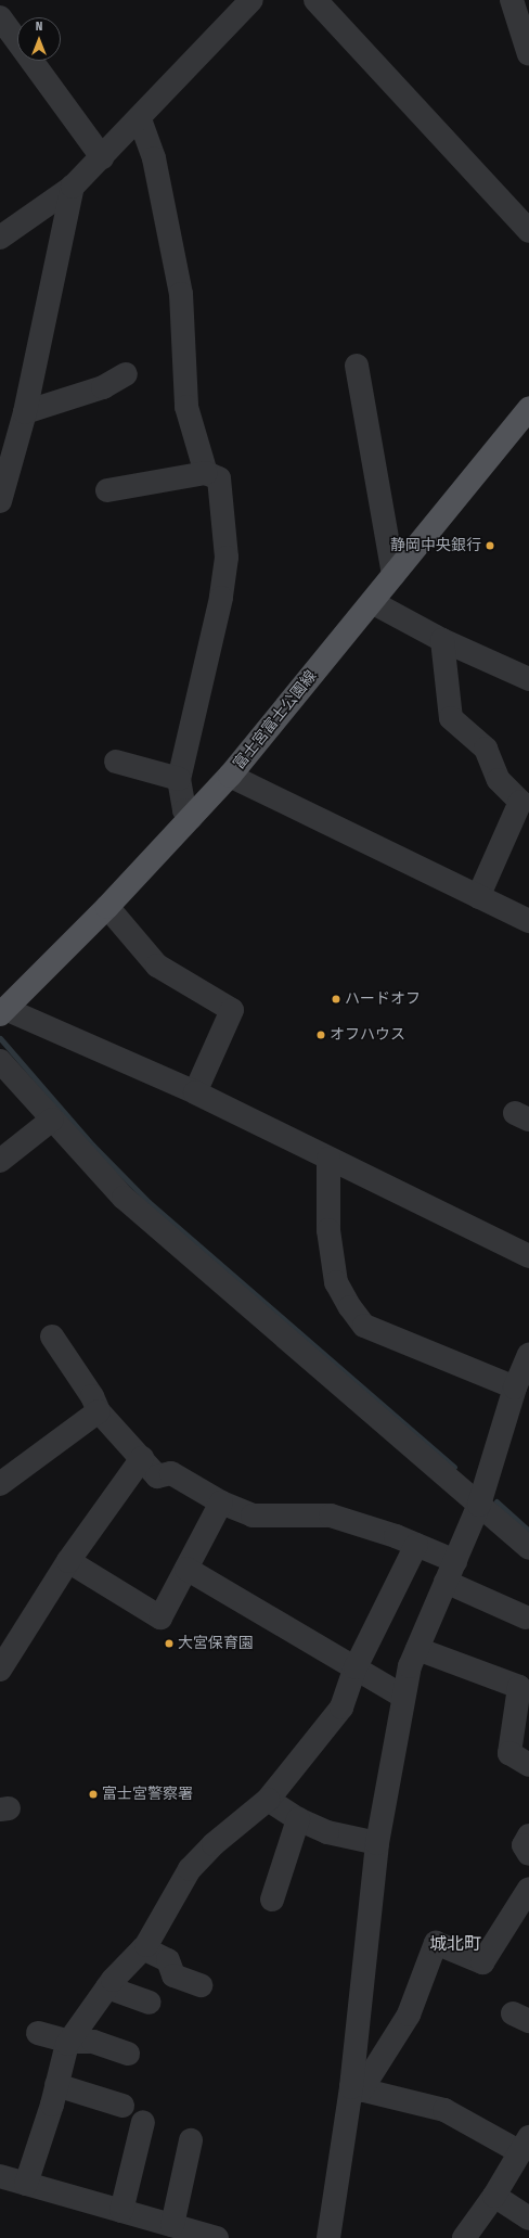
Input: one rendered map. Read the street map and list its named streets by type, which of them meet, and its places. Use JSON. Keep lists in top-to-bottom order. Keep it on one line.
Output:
{"streets":{"main road":["富士宮富士公園線"]},"districts":["城北町"],"places":["静岡中央銀行","ハードオフ","オフハウス","大宮保育園","富士宮警察署"],"north":"top"}
